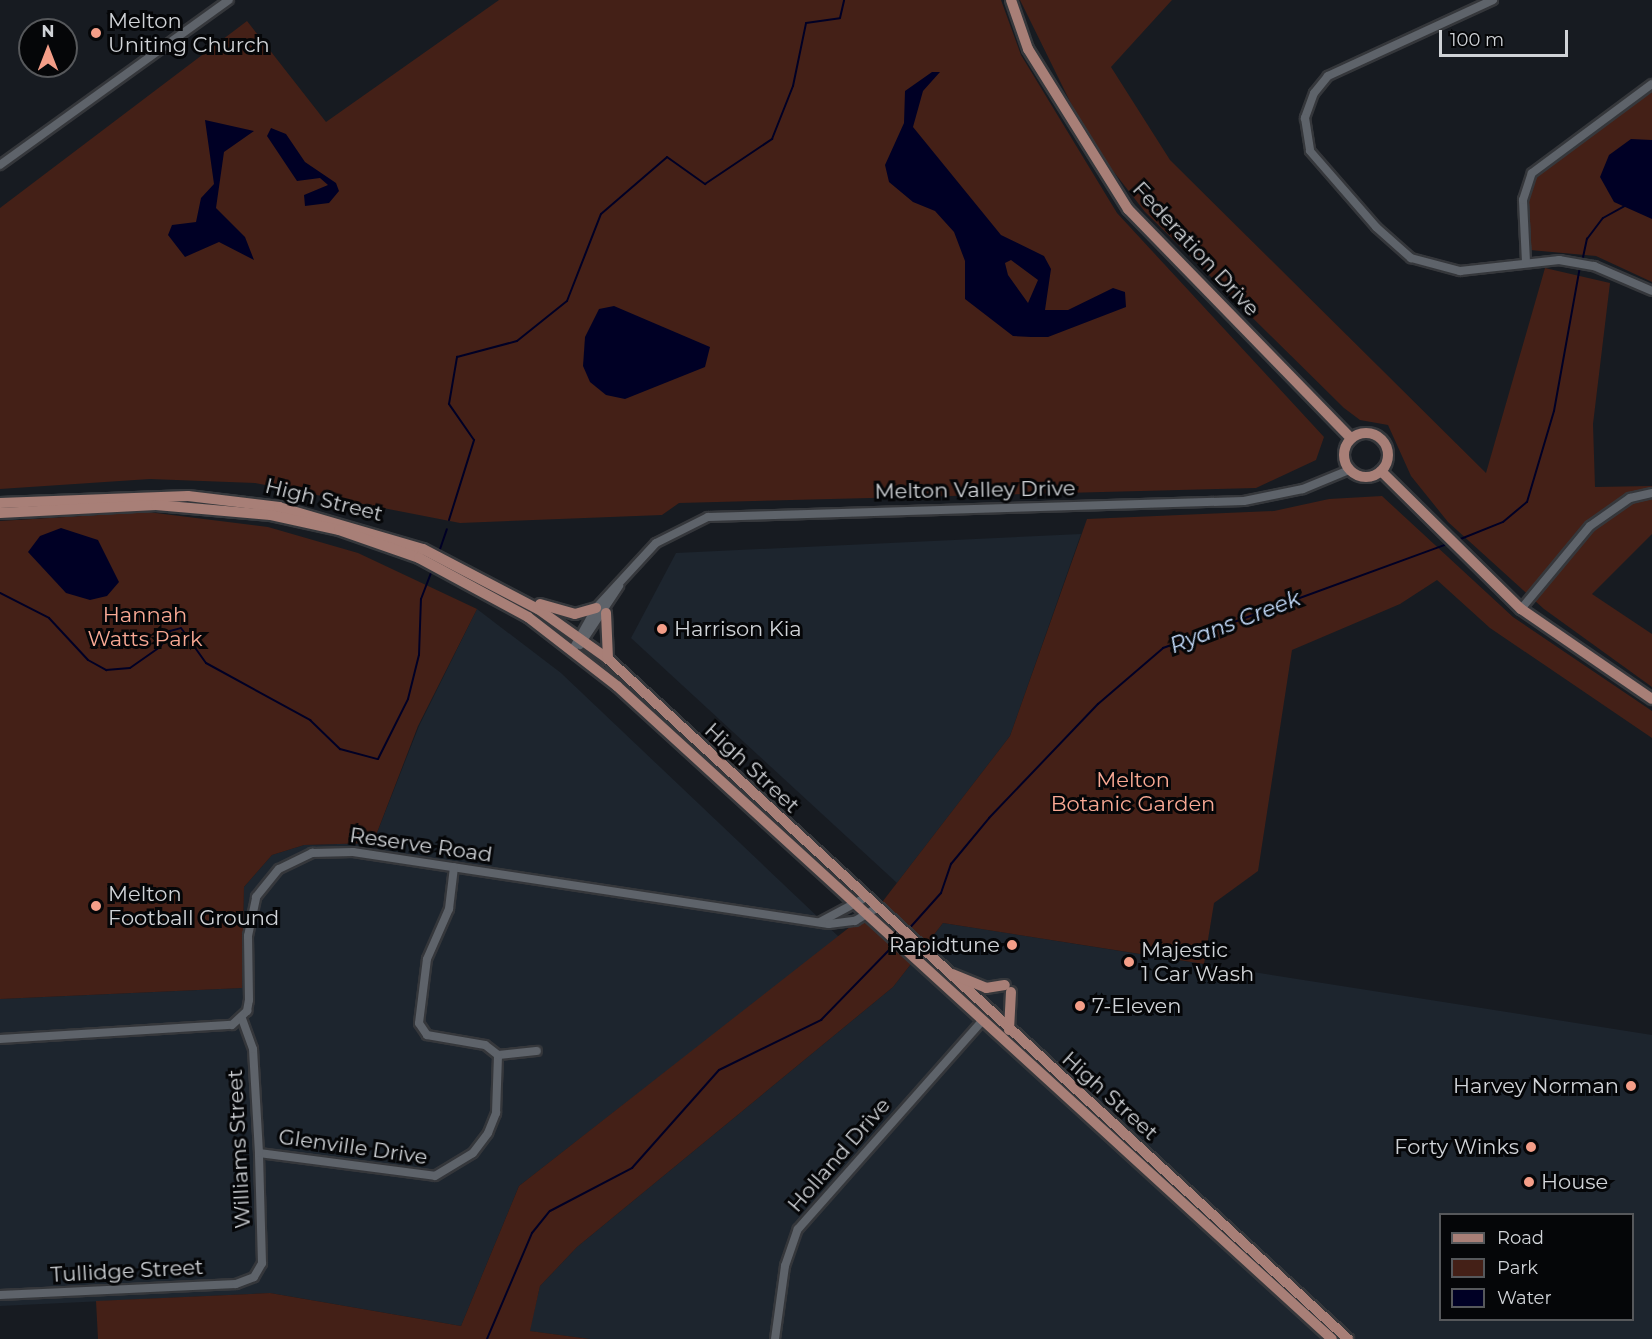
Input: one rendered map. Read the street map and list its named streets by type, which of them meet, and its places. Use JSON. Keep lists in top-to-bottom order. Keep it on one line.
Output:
{"streets":{"main road":["Federation Drive","High Street"],"street":["Melton Valley Drive","Reserve Road","Glenville Drive","Williams Street","Holland Drive","Tullidge Street"]},"crossings":[["Federation Drive","Melton Valley Drive"],["Melton Valley Drive","High Street"],["High Street","Reserve Road"],["High Street","Holland Drive"],["Reserve Road","Williams Street"],["Glenville Drive","Williams Street"],["Williams Street","Tullidge Street"]],"water":["Ryans Creek"],"parks":["Hannah Watts Park","Melton Botanic Garden"],"places":["Melton Uniting Church","Harrison Kia","Melton Football Ground","Rapidtune","Majestic 1 Car Wash","7-Eleven","Harvey Norman","Forty Winks","House"],"legend":["Road","Park","Water"],"scale_bar":"100 m","north":"top"}
